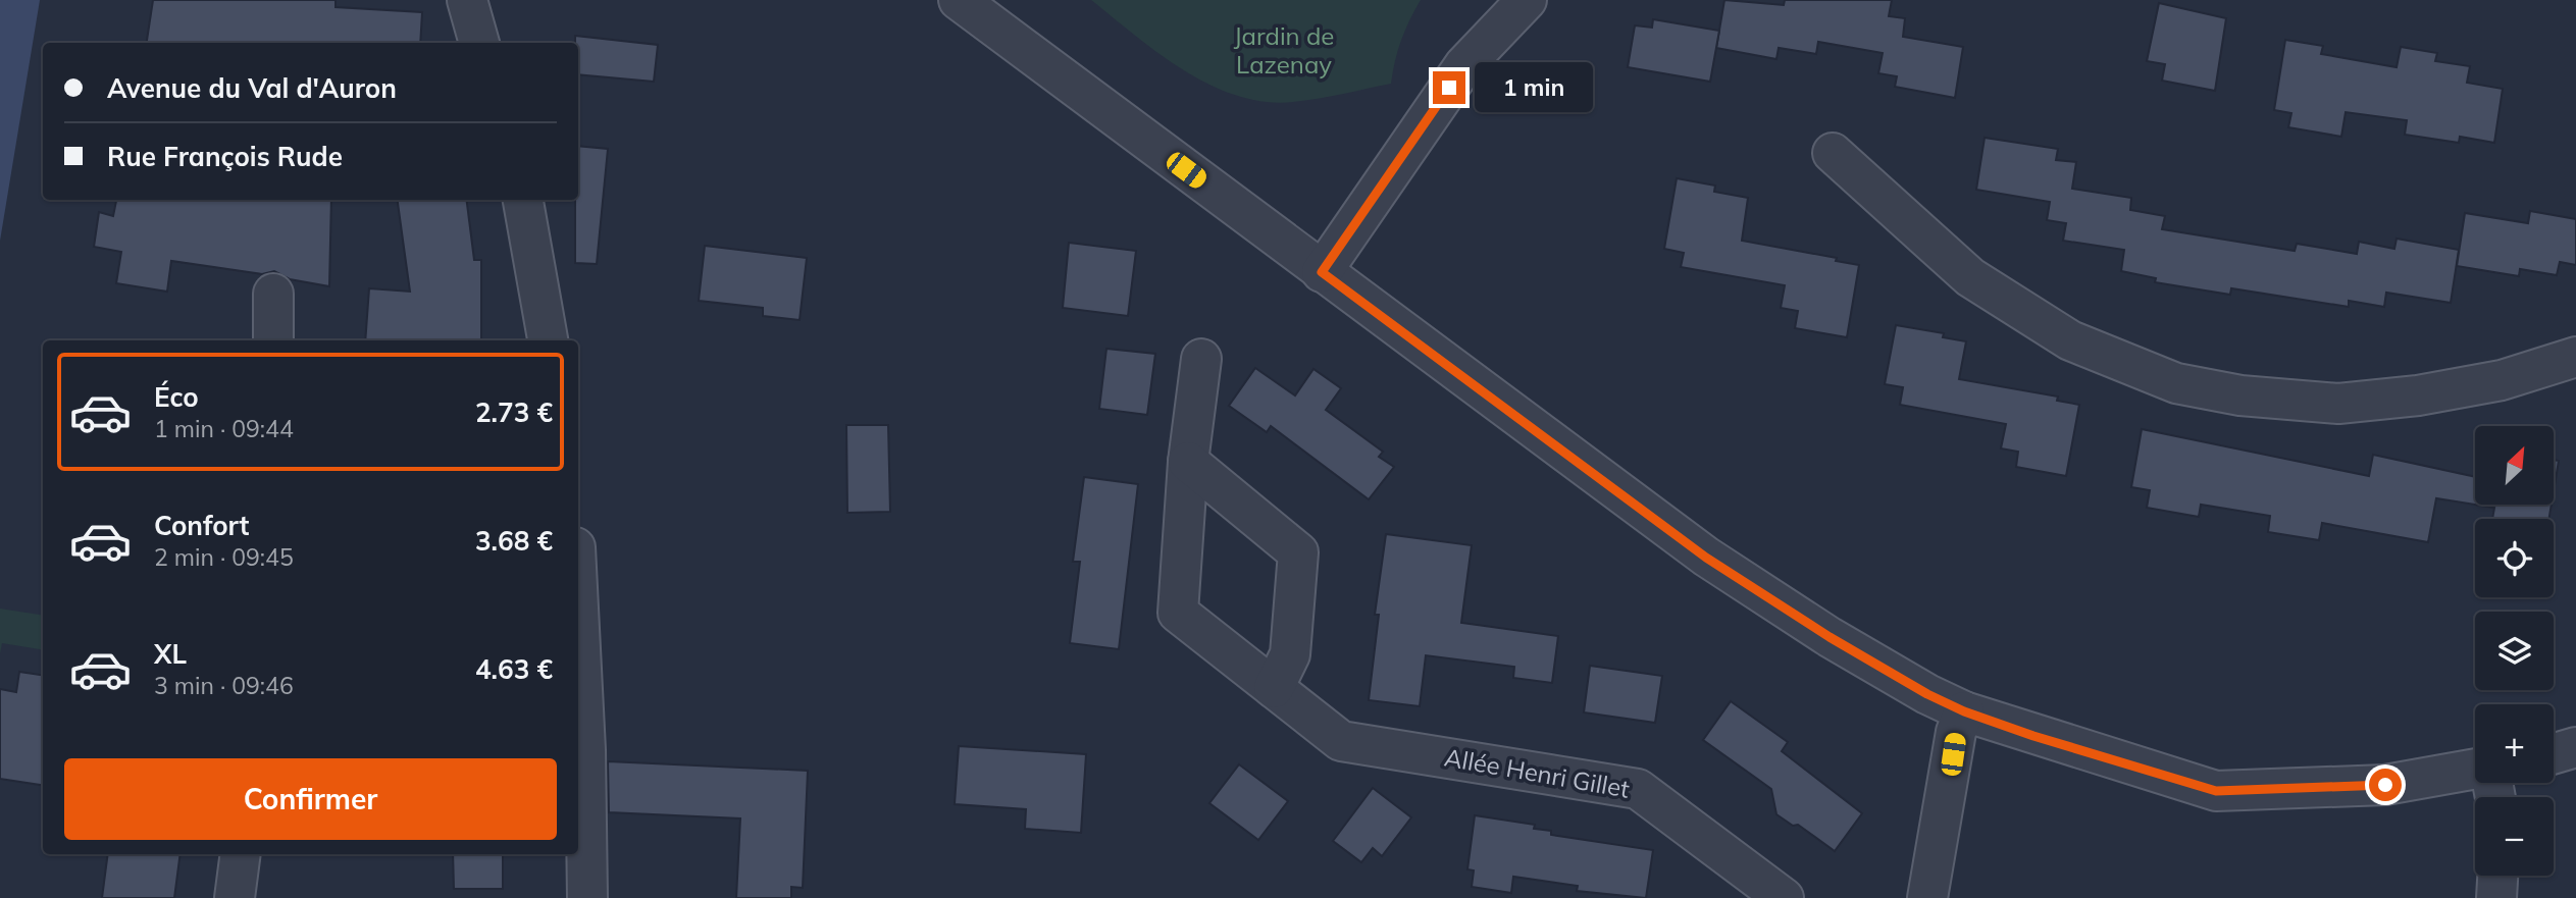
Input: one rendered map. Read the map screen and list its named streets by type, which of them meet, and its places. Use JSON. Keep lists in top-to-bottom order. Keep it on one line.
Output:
{"streets":{"street":["Allée Henri Gillet"]},"parks":["Jardin de Lazenay"],"north":"top right","page":{"banner":["Avenue du Val d'Auron","Rue François Rude"],"bubble":"1 min","list":[{"name":"Éco","note":"1 min · 09:44","value":"2.73 €"},{"name":"Confort","note":"2 min · 09:45","value":"3.68 €"},{"name":"XL","note":"3 min · 09:46","value":"4.63 €"}],"map_buttons":["+","−"],"buttons":"Confirmer"}}
